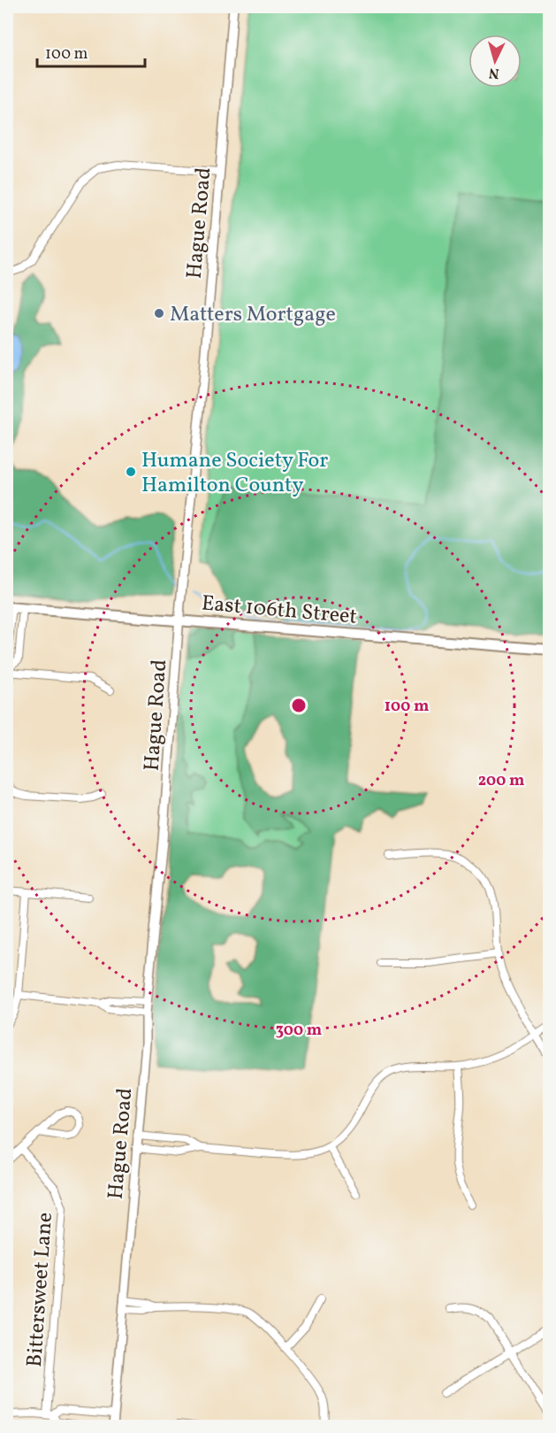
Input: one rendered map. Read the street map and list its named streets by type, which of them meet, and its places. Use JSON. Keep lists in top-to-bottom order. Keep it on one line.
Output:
{"streets":{"main road":["East 106th Street"],"street":["Hague Road","Bittersweet Lane"]},"crossings":[["Hague Road","East 106th Street"]],"places":["Matters Mortgage","Humane Society For Hamilton County"],"scale_bar":"100 m","north":"bottom","rings":["100 m","200 m","300 m"]}
